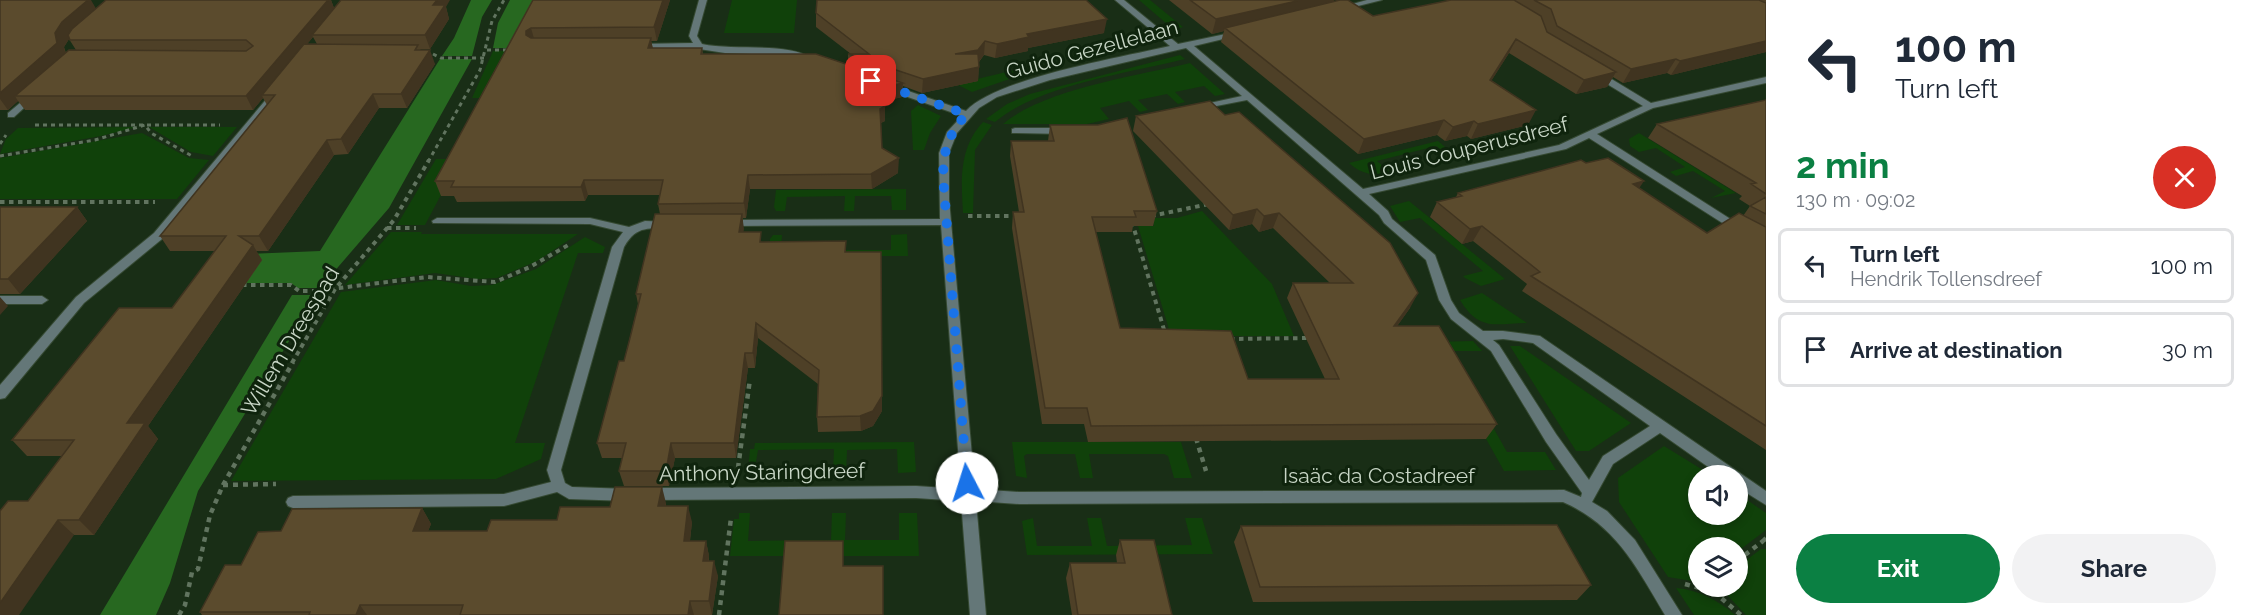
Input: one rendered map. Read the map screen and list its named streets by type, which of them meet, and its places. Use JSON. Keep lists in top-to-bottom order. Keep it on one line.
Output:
{"streets":{"street":["Guido Gezellelaan","Louis Couperusdreef","Anthony Staringdreef","Isaäc da Costadreef"],"path":["Willem Dreespad"]},"crossings":[["Guido Gezellelaan","Anthony Staringdreef"],["Guido Gezellelaan","Isaäc da Costadreef"],["Anthony Staringdreef","Isaäc da Costadreef"]],"page":{"turn":["100 m","Turn left"],"heading":["2 min","130 m · 09:02"],"list":[{"name":"Turn left","note":"Hendrik Tollensdreef","value":"100 m"},{"name":"Arrive at destination","value":"30 m"}],"buttons":["Exit","Share"]}}
